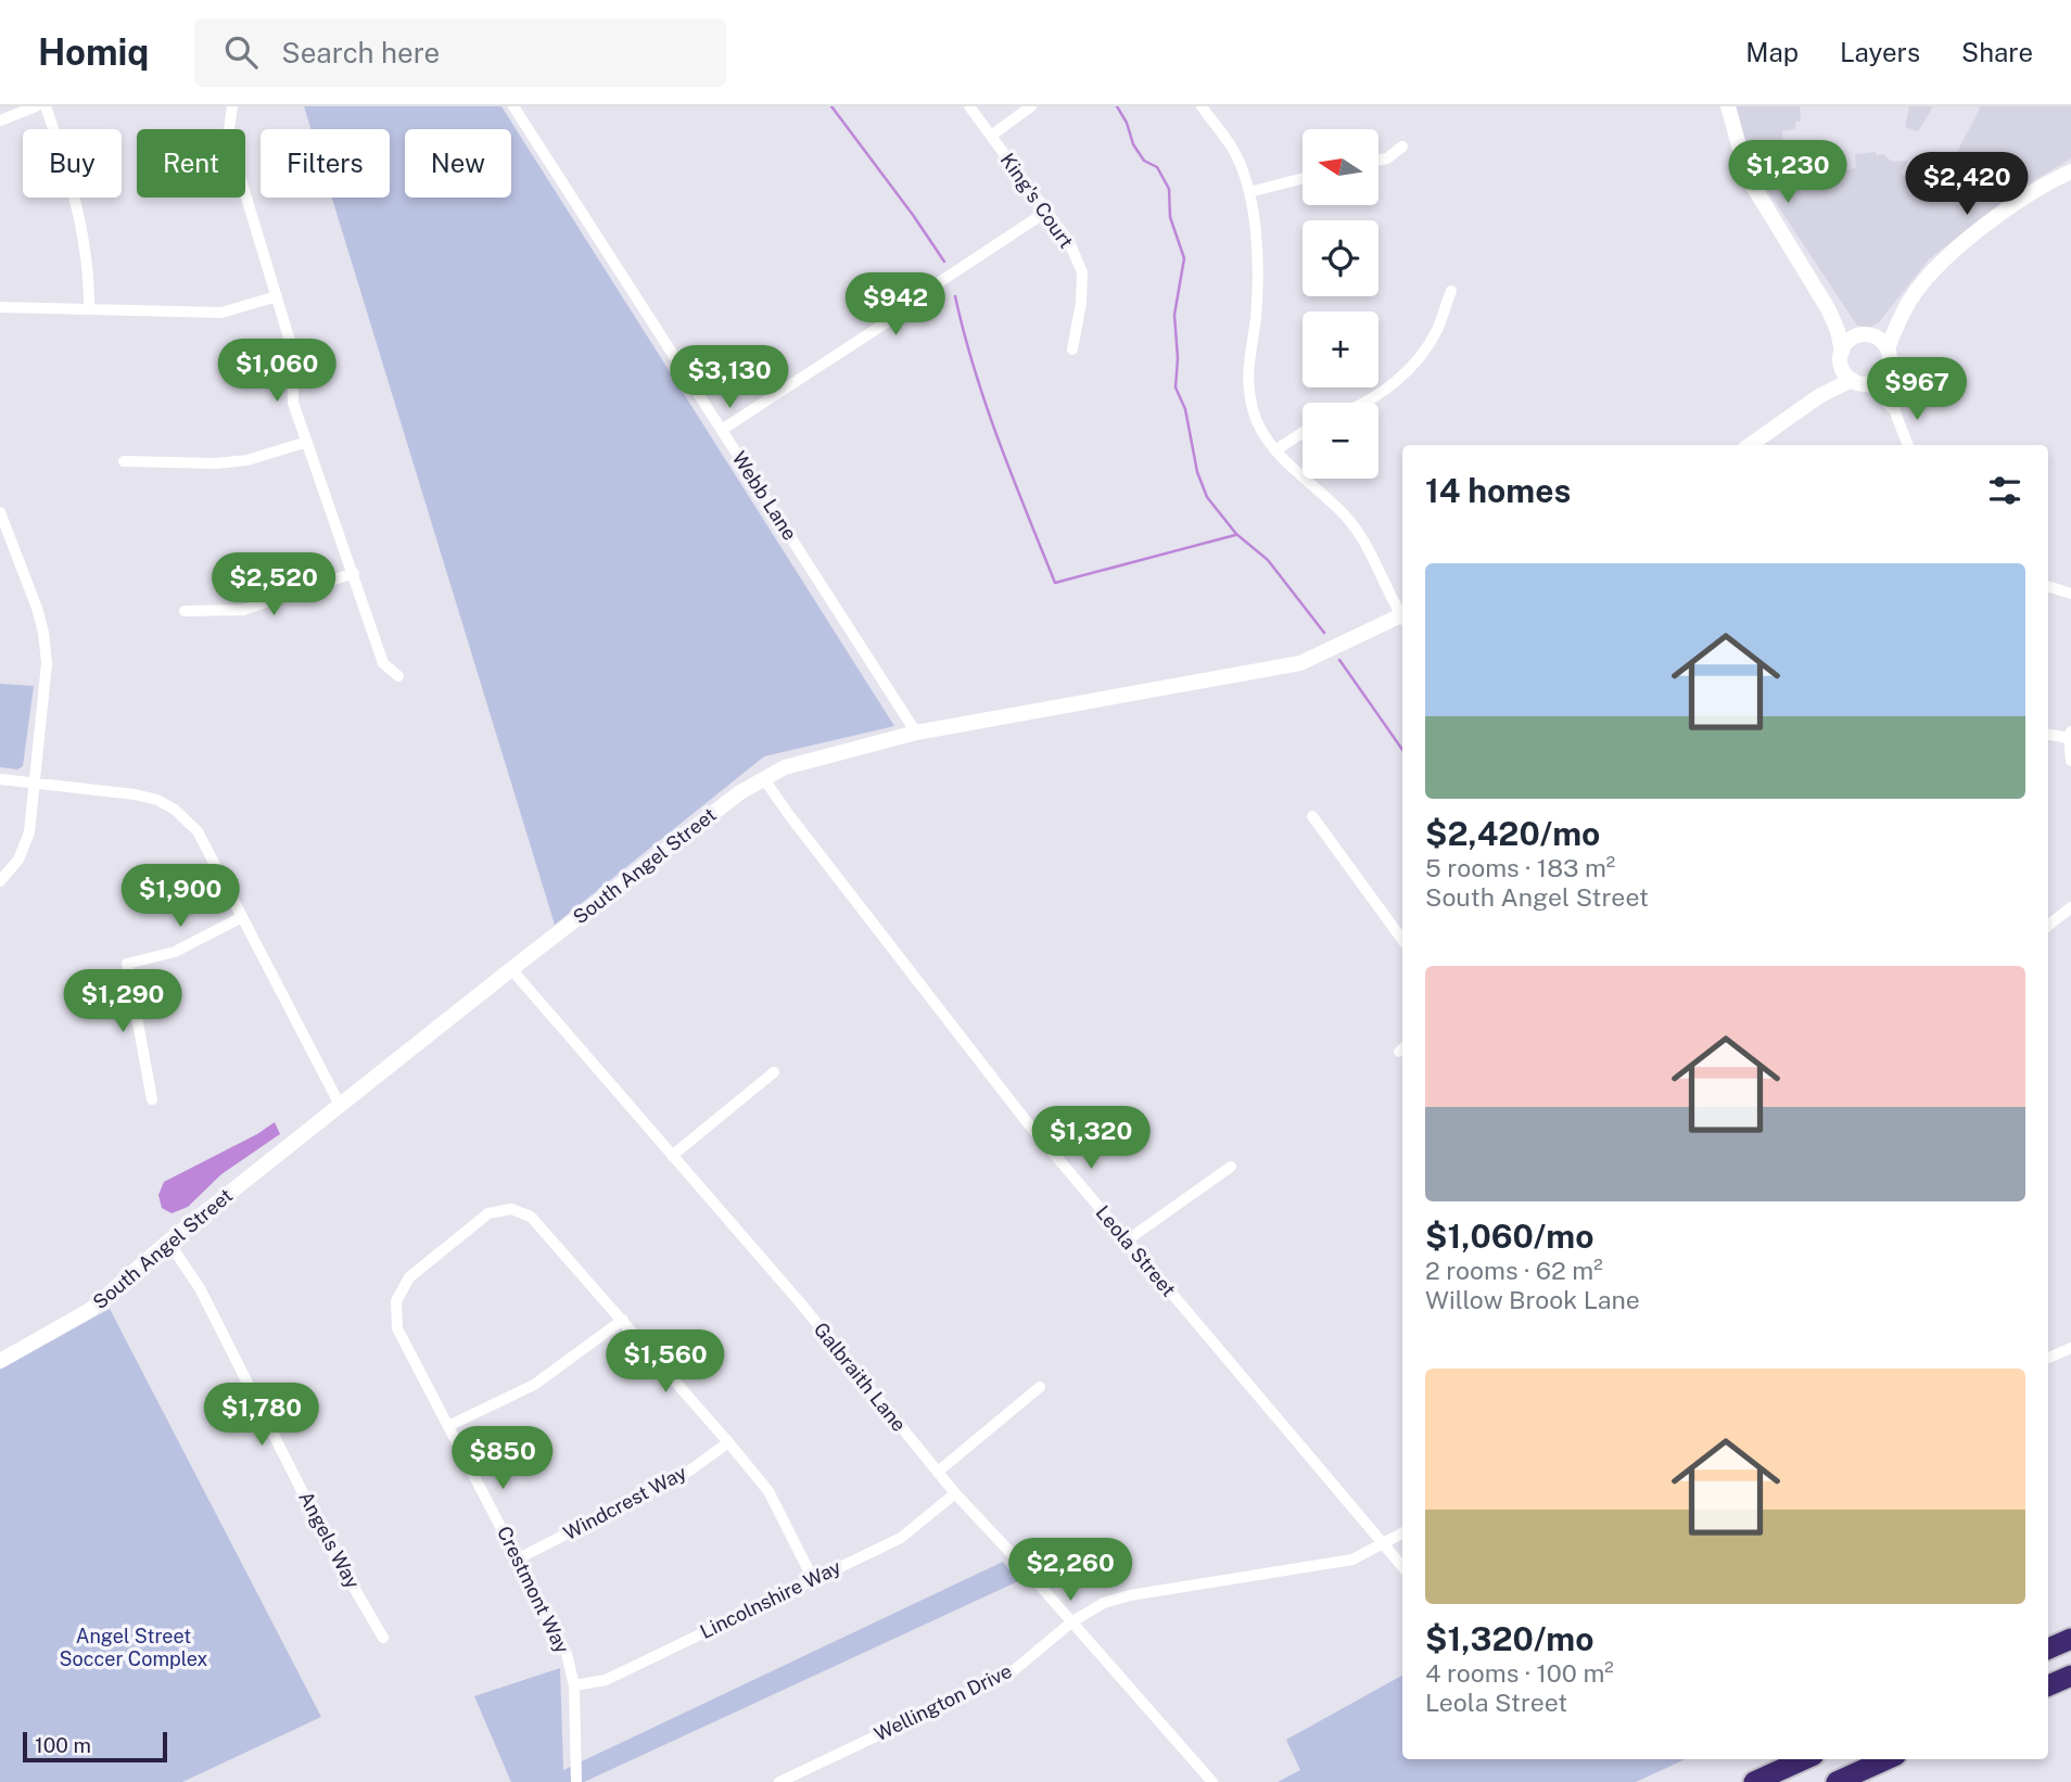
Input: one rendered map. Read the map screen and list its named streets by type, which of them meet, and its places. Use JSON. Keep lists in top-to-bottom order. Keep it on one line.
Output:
{"streets":{"street":["King's Court","Webb Lane","South Angel Street","Leola Street","Galbraith Lane","Windcrest Way","Angels Way","Crestmont Way","Lincolnshire Way","Wellington Drive"]},"crossings":[["Webb Lane","South Angel Street"],["South Angel Street","Leola Street"],["South Angel Street","Galbraith Lane"],["South Angel Street","Angels Way"],["Leola Street","Wellington Drive"],["Galbraith Lane","Lincolnshire Way"],["Galbraith Lane","Wellington Drive"],["Windcrest Way","Crestmont Way"],["Crestmont Way","Lincolnshire Way"]],"parks":["Angel Street Soccer Complex"],"scale_bar":"100 m","north":"left","page":{"header":"Homiq","search":"Search here","nav":["Map","Layers","Share"],"map_buttons":["+","−"],"chip":["Buy","Rent","Filters","New"],"price":["$1,230","$2,420","$942","$1,060","$3,130","$967","$2,520","$1,900","$1,290","$1,320","$1,560","$1,780","$850","$2,260"],"heading":"14 homes","list":[{"name":"$2,420/mo","note":"5 rooms · 183 m² · South Angel Street"},{"name":"$1,060/mo","note":"2 rooms · 62 m² · Willow Brook Lane"},{"name":"$1,320/mo","note":"4 rooms · 100 m² · Leola Street"}],"scale":"100 m"}}
